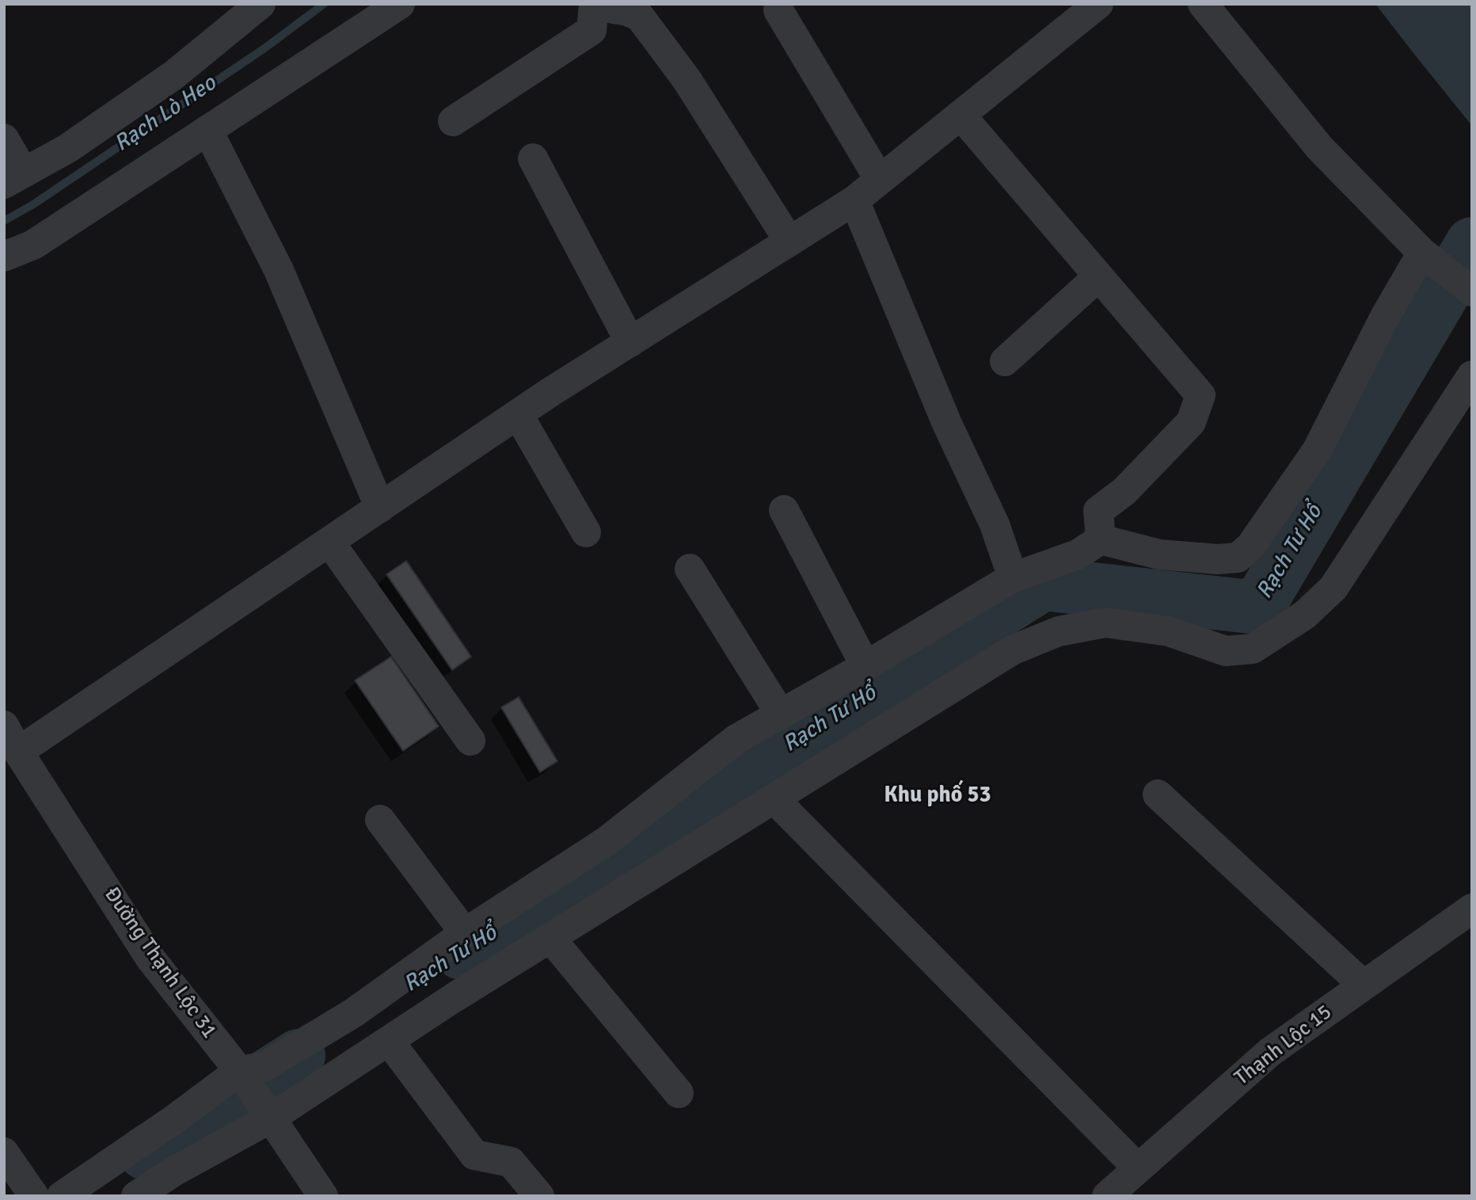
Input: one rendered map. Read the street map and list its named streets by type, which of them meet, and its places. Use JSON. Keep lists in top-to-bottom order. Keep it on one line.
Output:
{"streets":{"street":["Đường Thạnh Lộc 31","Thạnh Lộc 15"]},"districts":["Khu phố 53"],"water":["Rạch Lò Heo","Rạch Tư Hổ"]}
